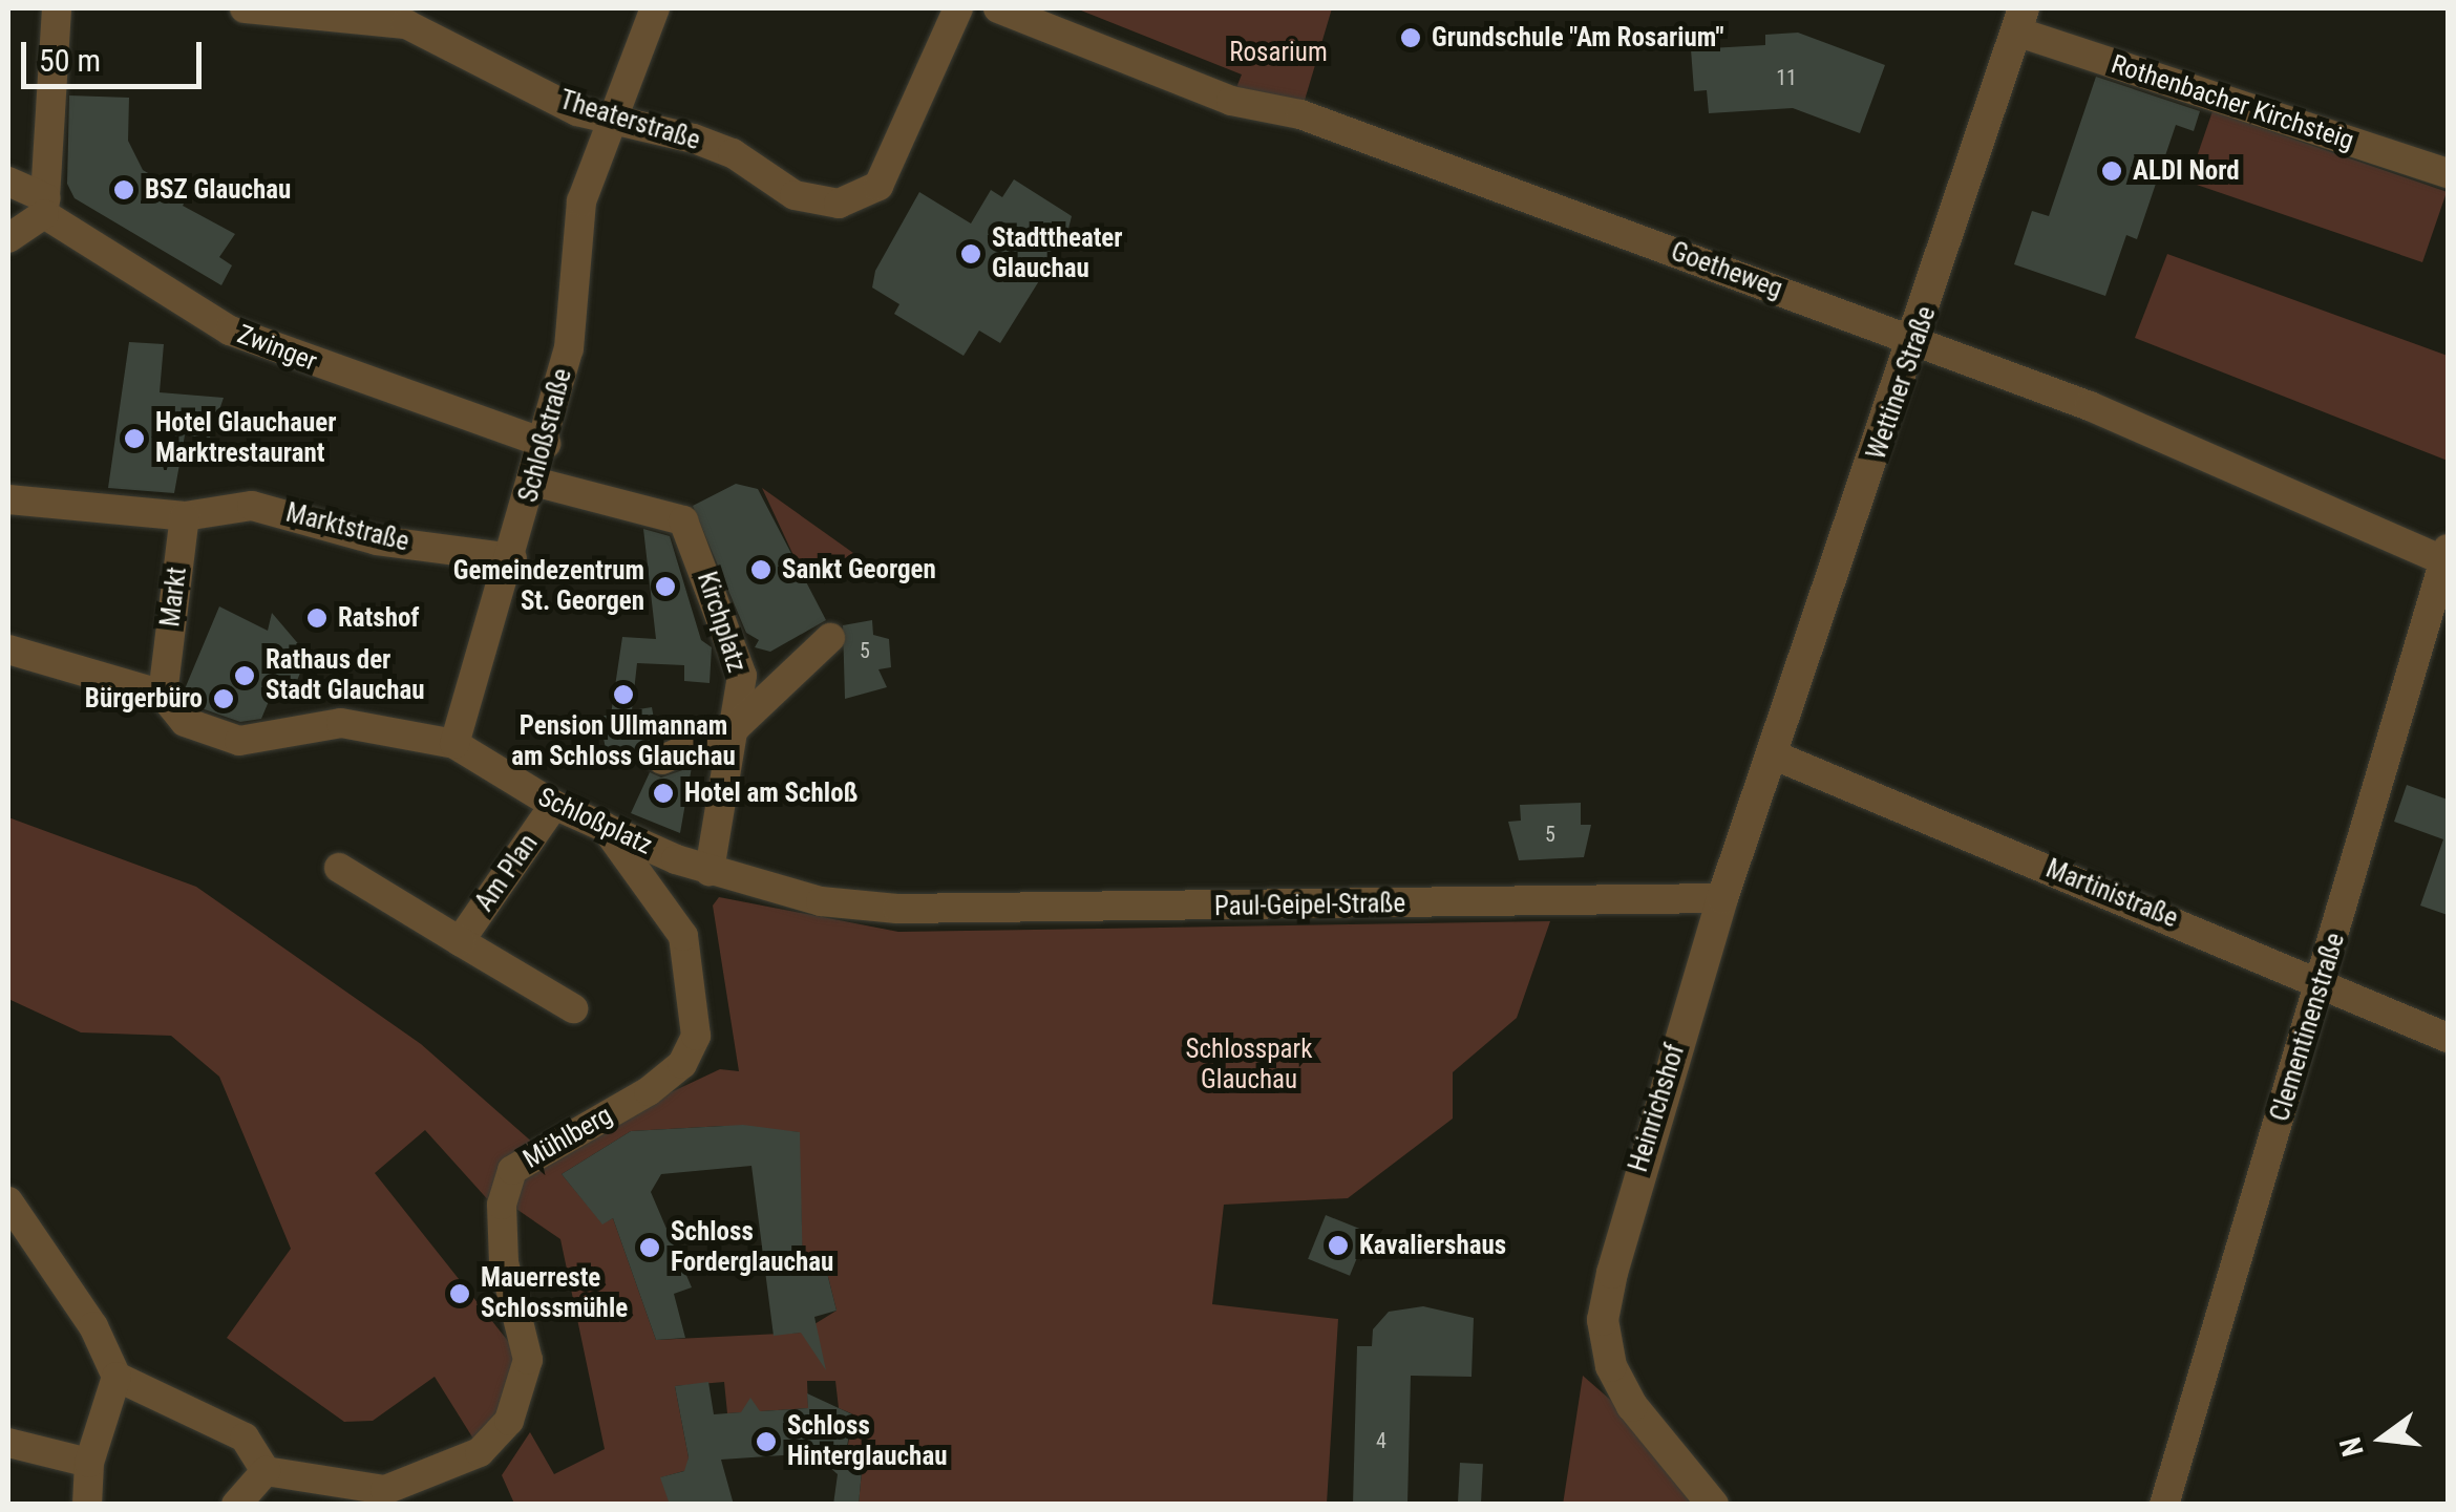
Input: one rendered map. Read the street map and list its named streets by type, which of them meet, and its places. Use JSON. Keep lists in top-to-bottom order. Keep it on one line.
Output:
{"streets":{"street":["Rothenbacher Kirchsteig","Theaterstraße","Goetheweg","Zwinger","Wettiner Straße","Schloßstraße","Marktstraße","Markt","Kirchplatz","Schloßplatz","Am Plan","Martinistraße","Paul-Geipel-Straße","Clementinenstraße","Heinrichshof","Mühlberg"]},"crossings":[["Rothenbacher Kirchsteig","Wettiner Straße"],["Theaterstraße","Schloßstraße"],["Goetheweg","Wettiner Straße"],["Goetheweg","Clementinenstraße"],["Zwinger","Schloßstraße"],["Wettiner Straße","Martinistraße"],["Wettiner Straße","Heinrichshof"],["Schloßstraße","Marktstraße"],["Schloßstraße","Kirchplatz"],["Schloßstraße","Schloßplatz"],["Marktstraße","Markt"],["Markt","Schloßplatz"],["Kirchplatz","Schloßplatz"],["Schloßplatz","Am Plan"],["Schloßplatz","Paul-Geipel-Straße"],["Schloßplatz","Mühlberg"],["Martinistraße","Clementinenstraße"],["Martinistraße","Heinrichshof"],["Paul-Geipel-Straße","Heinrichshof"]],"parks":["Rosarium","Schlosspark Glauchau"],"places":["Grundschule \"Am Rosarium\"","ALDI Nord","BSZ Glauchau","Stadttheater Glauchau","Hotel Glauchauer Marktrestaurant","Sankt Georgen","Gemeindezentrum St. Georgen","Ratshof","Rathaus der Stadt Glauchau","Pension Ullmannam am Schloss Glauchau","Bürgerbüro","Hotel am Schloß","Kavaliershaus","Schloss Forderglauchau","Mauerreste Schlossmühle","Schloss Hinterglauchau"],"house_numbers":["11","5","5","4"],"scale_bar":"50 m","north":"left"}
